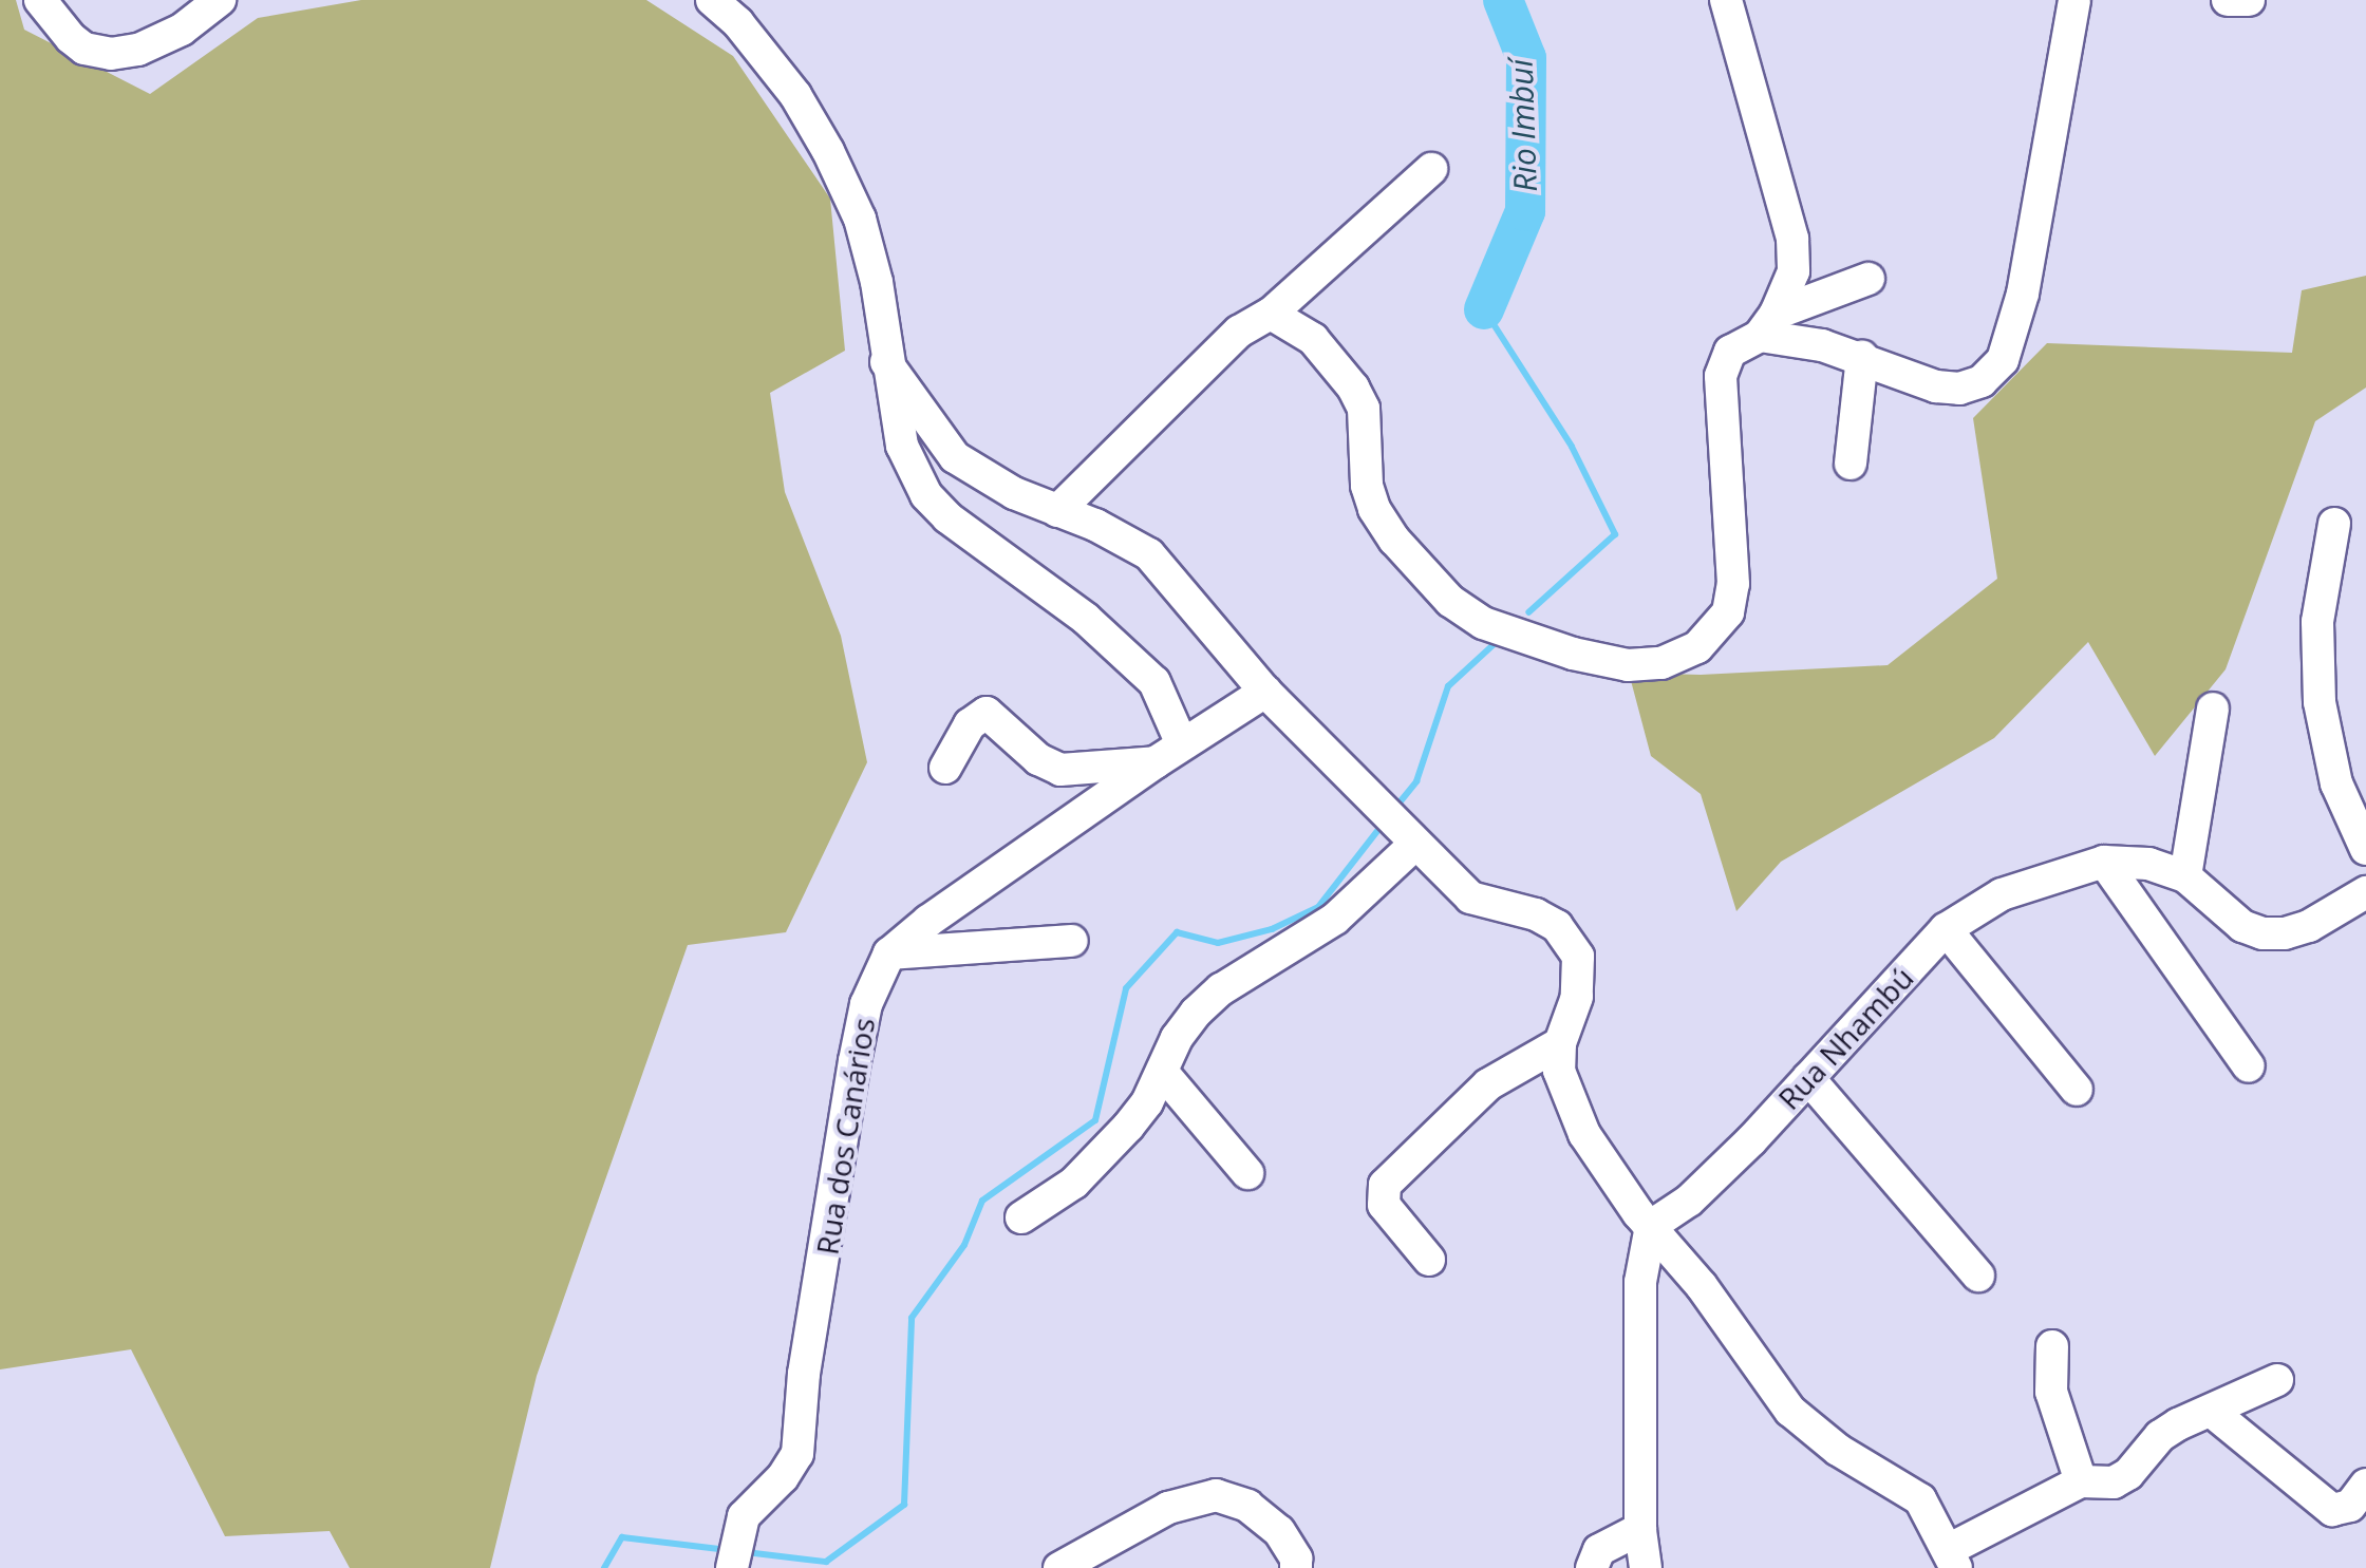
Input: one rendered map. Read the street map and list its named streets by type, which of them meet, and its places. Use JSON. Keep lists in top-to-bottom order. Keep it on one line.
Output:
{"streets":{"street":["Rua Nhambú","Rua dos Canários"]},"water":["Rio Imbuí"]}
